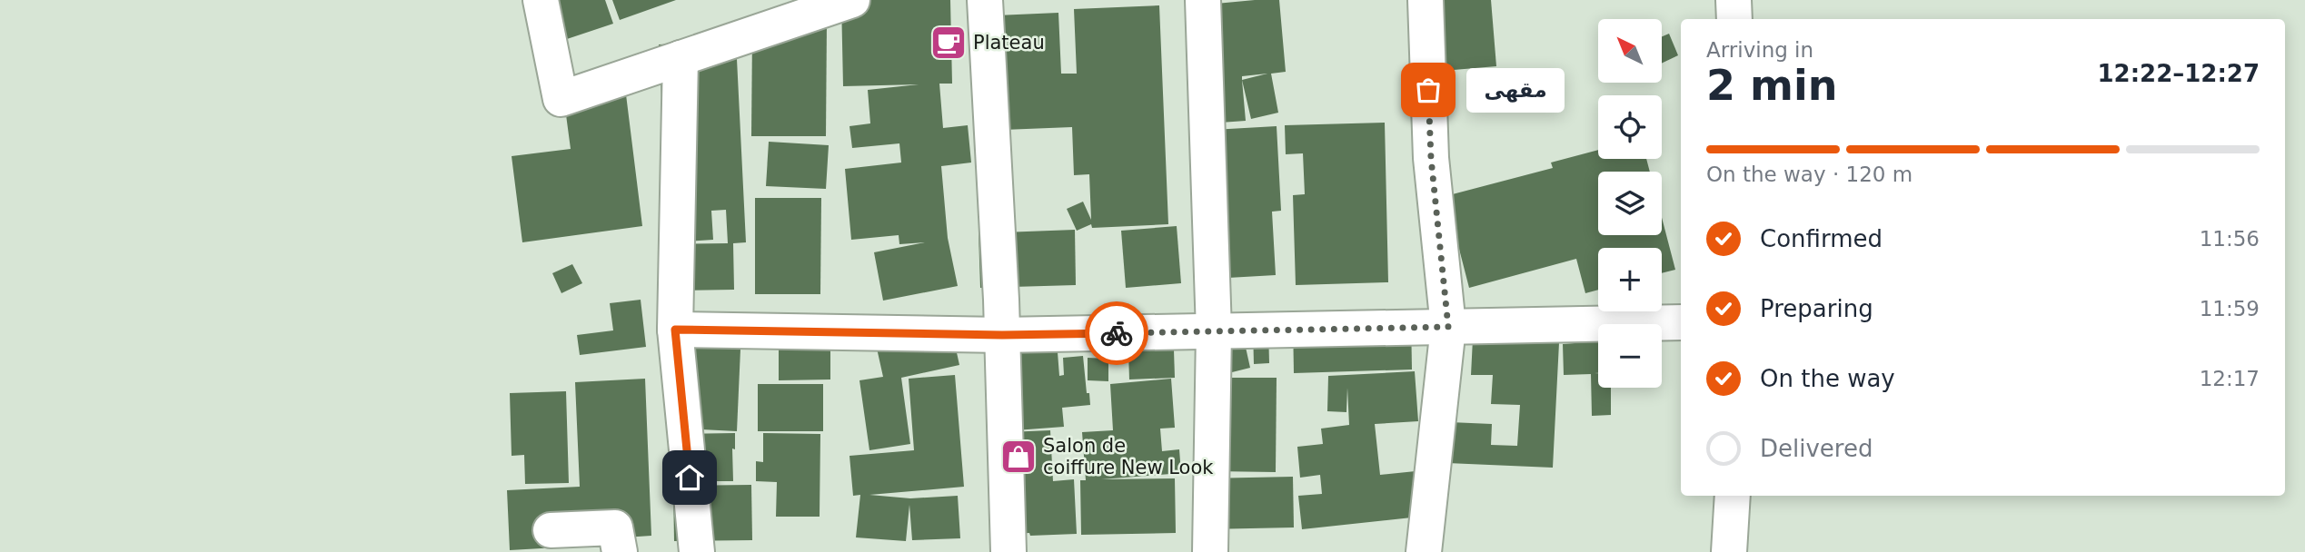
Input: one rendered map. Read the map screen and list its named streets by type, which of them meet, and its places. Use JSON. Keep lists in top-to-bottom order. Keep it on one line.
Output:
{"places":{"cafe":["Plateau"],"other":["مقهى"],"shop":["Salon de coiffure New Look"]},"north":"top left","page":{"map_buttons":["+","−"],"heading":["2 min","Arriving in","12:22–12:27"],"bubble":"مقهى","bar":"On the way · 120 m","list":[["Confirmed","11:56"],["Preparing","11:59"],["On the way","12:17"],"Delivered"]}}
